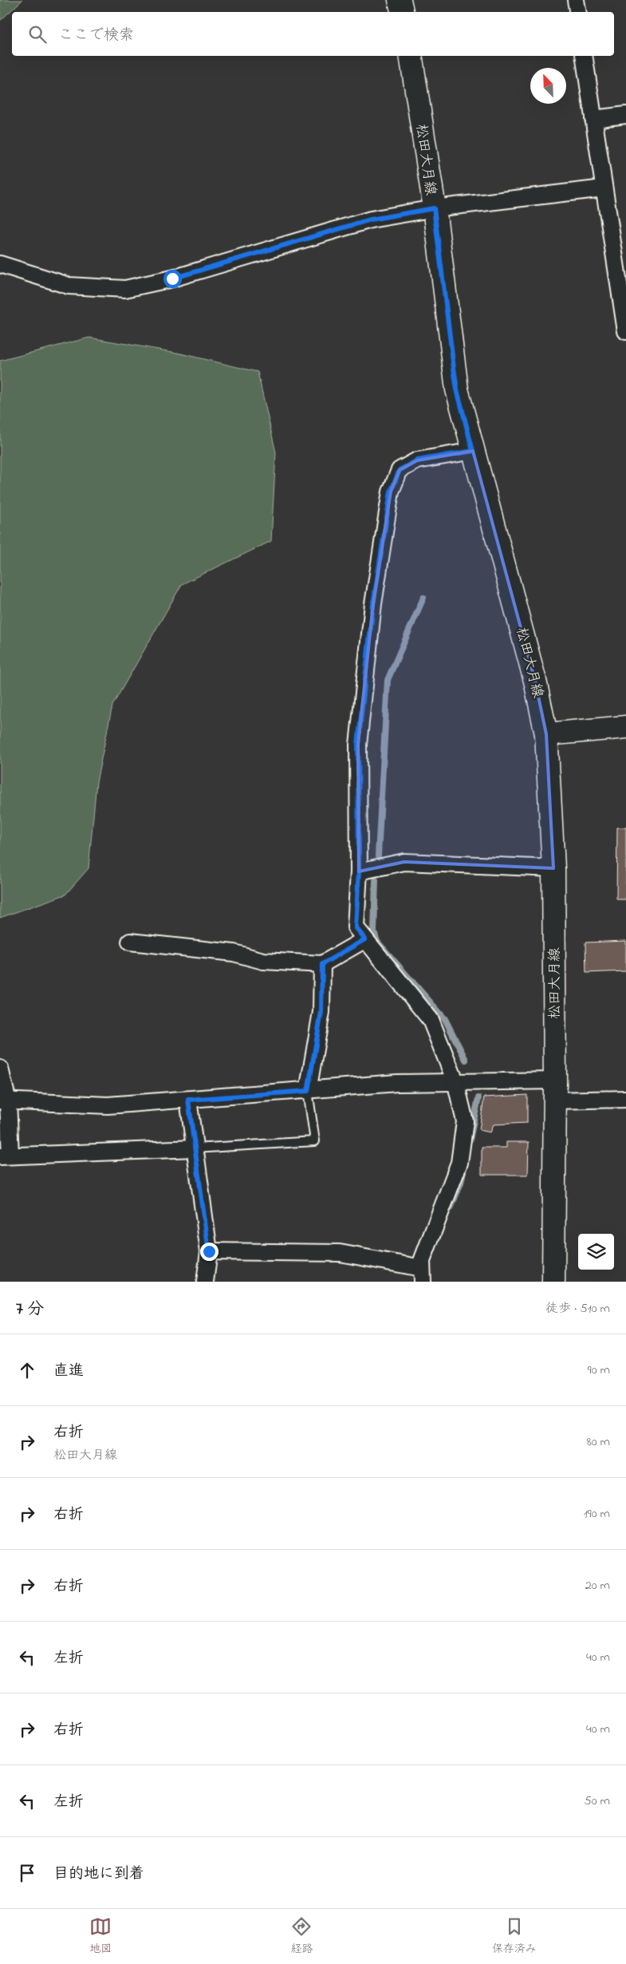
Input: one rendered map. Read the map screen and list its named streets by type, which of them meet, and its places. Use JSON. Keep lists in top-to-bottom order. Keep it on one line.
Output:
{"streets":{"main road":["松田大月線"]},"north":"top left","page":{"search":"ここで検索","heading":["7 分","徒歩 · 510 m"],"list":[["直進","90 m"],["右折","松田大月線","80 m"],["右折","190 m"],["右折","20 m"],["左折","40 m"],["右折","40 m"],["左折","50 m"],"目的地に到着"],"nav":["地図","経路","保存済み"]}}
